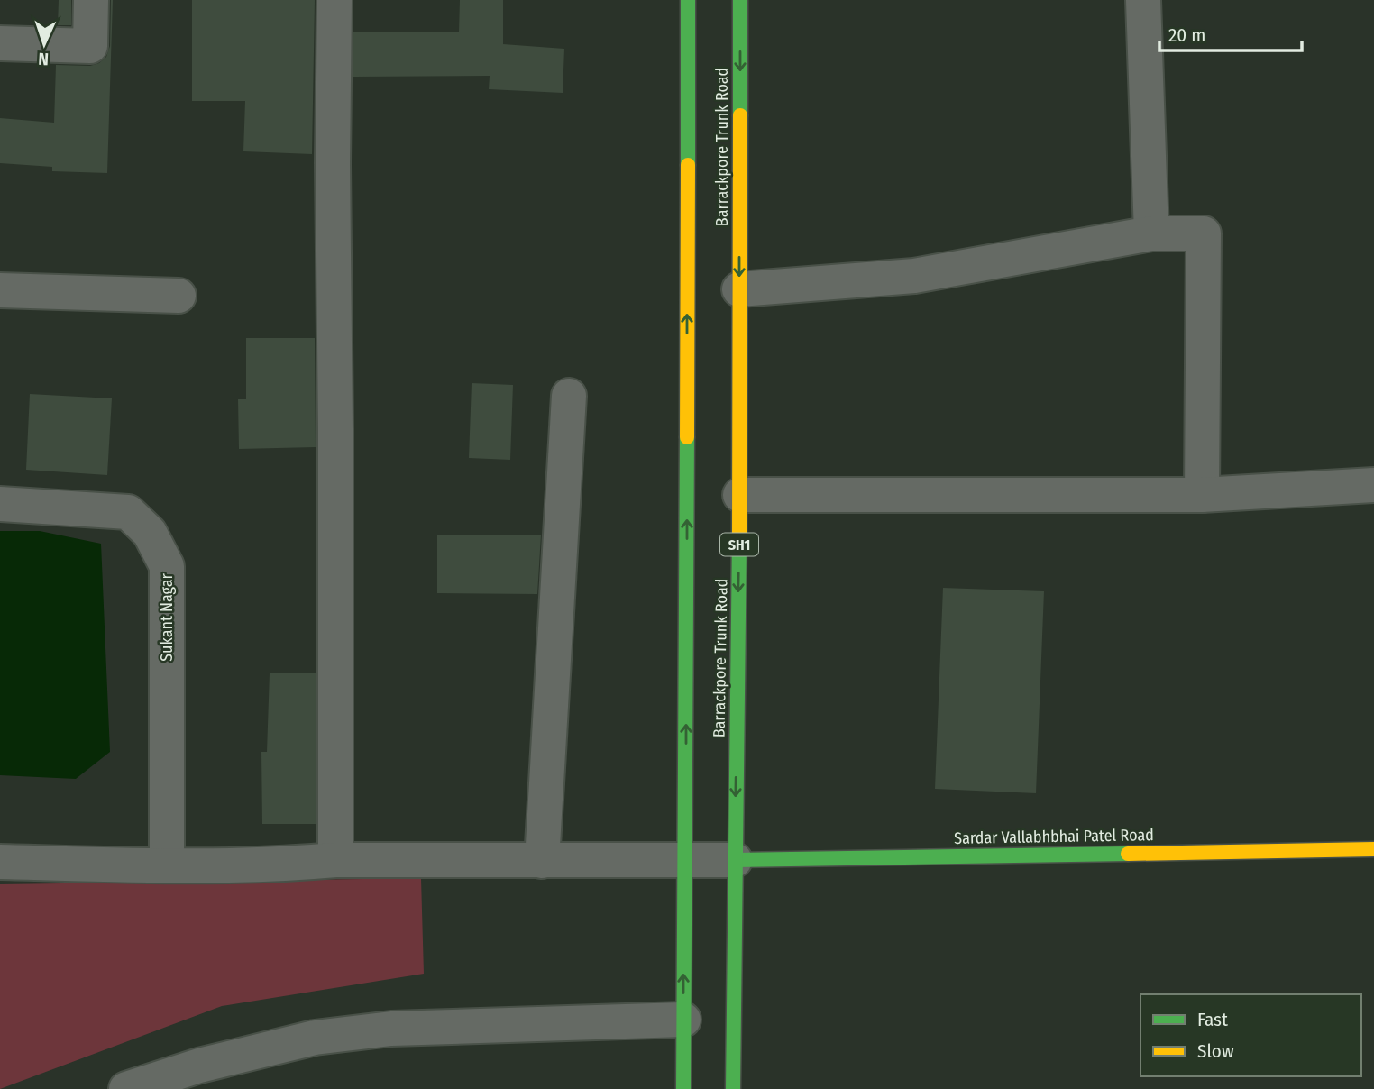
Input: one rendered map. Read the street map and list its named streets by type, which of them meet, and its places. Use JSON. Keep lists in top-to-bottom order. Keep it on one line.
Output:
{"streets":{"main road":["Barrackpore Trunk Road","SH1","Sardar Vallabhbhai Patel Road"],"street":["Sukant Nagar"]},"crossings":[["Barrackpore Trunk Road","Sardar Vallabhbhai Patel Road"]],"legend":["Fast","Slow"],"scale_bar":"20 m","north":"bottom"}
